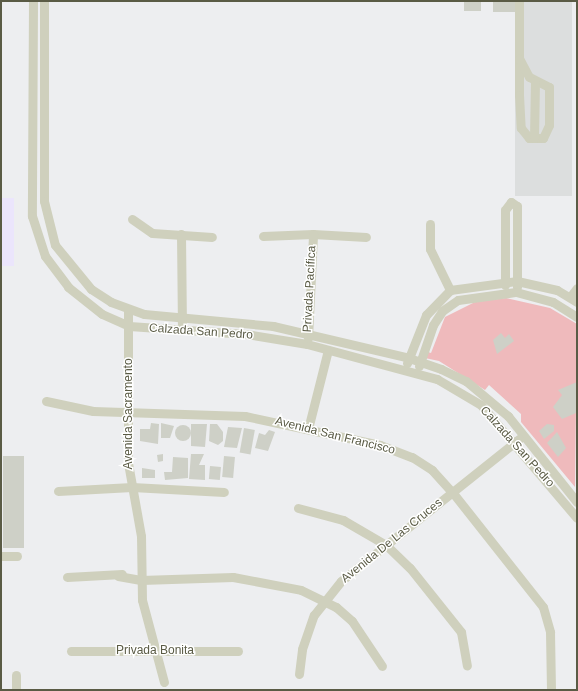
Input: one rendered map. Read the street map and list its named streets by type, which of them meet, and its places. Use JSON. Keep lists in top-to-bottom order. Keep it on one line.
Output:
{"streets":{"street":["Privada Pacífica","Calzada San Pedro","Avenida Sacramento","Avenida San Francisco","Avenida De Las Cruces","Privada Bonita"]},"crossings":[["Privada Pacífica","Calzada San Pedro"],["Calzada San Pedro","Avenida Sacramento"],["Calzada San Pedro","Avenida De Las Cruces"],["Avenida Sacramento","Avenida San Francisco"],["Avenida Sacramento","Privada Bonita"],["Avenida San Francisco","Avenida De Las Cruces"]]}
